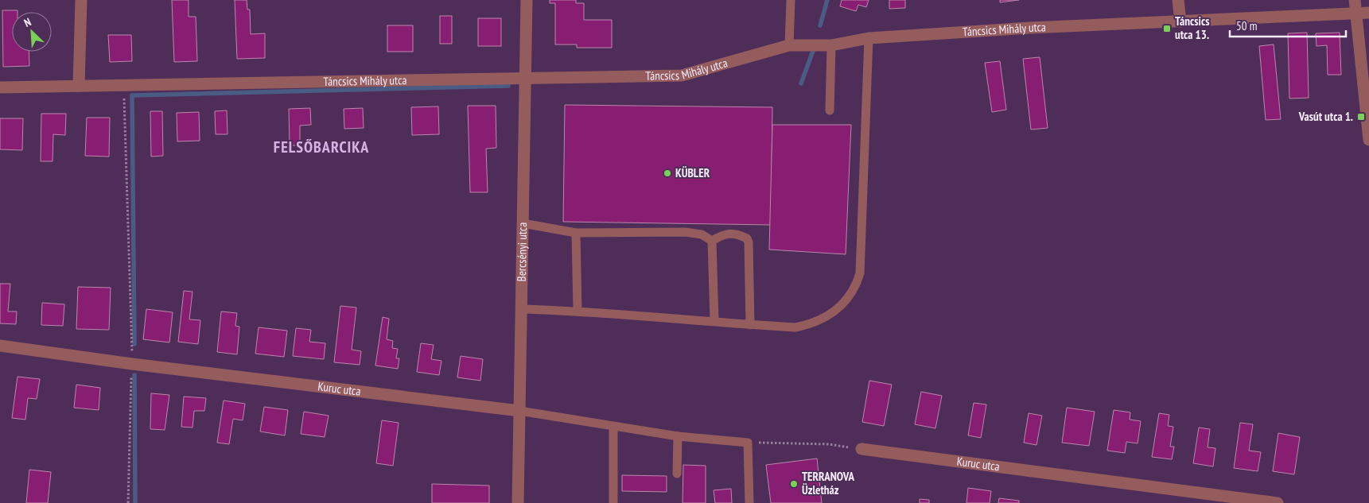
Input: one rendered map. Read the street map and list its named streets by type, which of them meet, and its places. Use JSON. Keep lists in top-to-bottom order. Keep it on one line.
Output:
{"streets":{"street":["Táncsics Mihály utca","Bercsényi utca","Kuruc utca"]},"crossings":[["Táncsics Mihály utca","Bercsényi utca"],["Bercsényi utca","Kuruc utca"]],"districts":["FELSŐBARCIKA"],"places":{"transit":["Táncsics utca 13.","Vasút utca 1."],"other":["KÜBLER","TERRANOVA Üzletház"]},"scale_bar":"50 m","north":"top left"}
